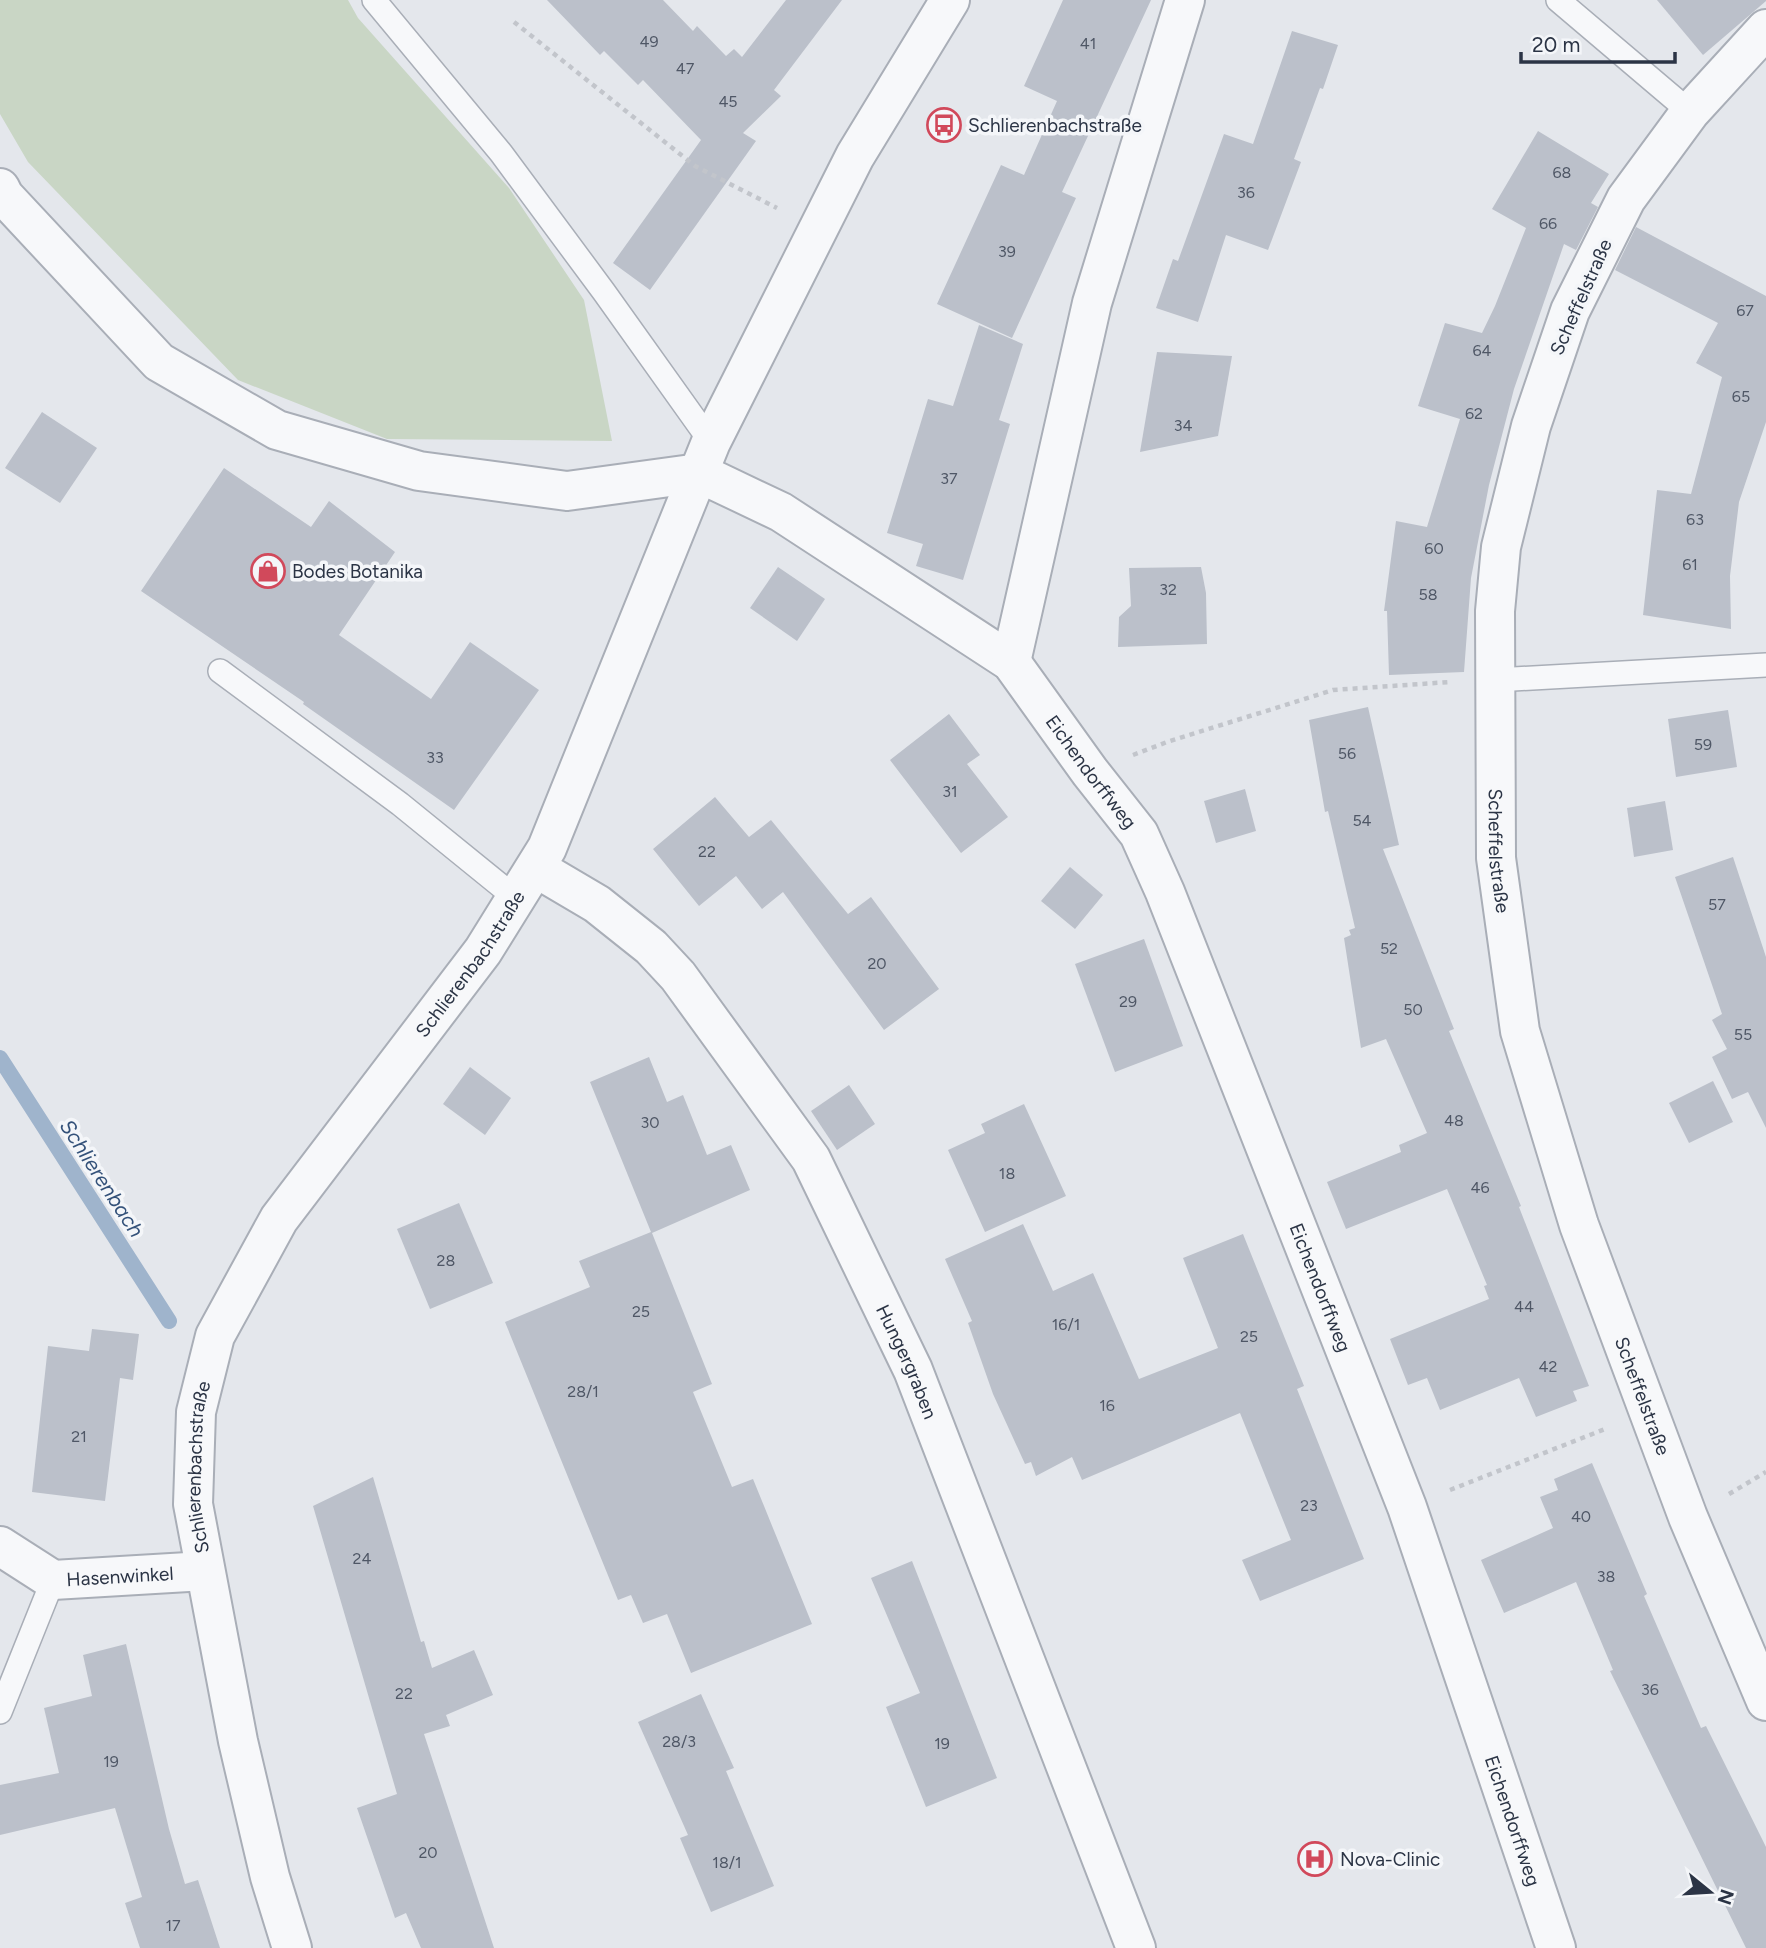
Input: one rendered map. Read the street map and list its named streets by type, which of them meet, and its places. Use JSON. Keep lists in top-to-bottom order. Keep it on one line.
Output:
{"streets":{"street":["Scheffelstraße","Eichendorffweg","Schlierenbachstraße","Hungergraben","Hasenwinkel"]},"crossings":[["Eichendorffweg","Schlierenbachstraße"],["Schlierenbachstraße","Hungergraben"],["Schlierenbachstraße","Hasenwinkel"]],"water":["Schlierenbach"],"places":{"bus stop":["Schlierenbachstraße"],"shop":["Bodes Botanika"],"hospital":["Nova-Clinic"]},"house_numbers":["49","41","47","45","68","36","66","39","67","64","65","62","34","37","63","60","61","32","58","59","56","33","31","54","22","57","52","20","29","50","55","48","30","18","46","28","44","25","16/1","25","42","28/1","16","21","23","40","24","38","36","22","28/3","19","19","20","18/1","17"],"scale_bar":"20 m","north":"right"}
